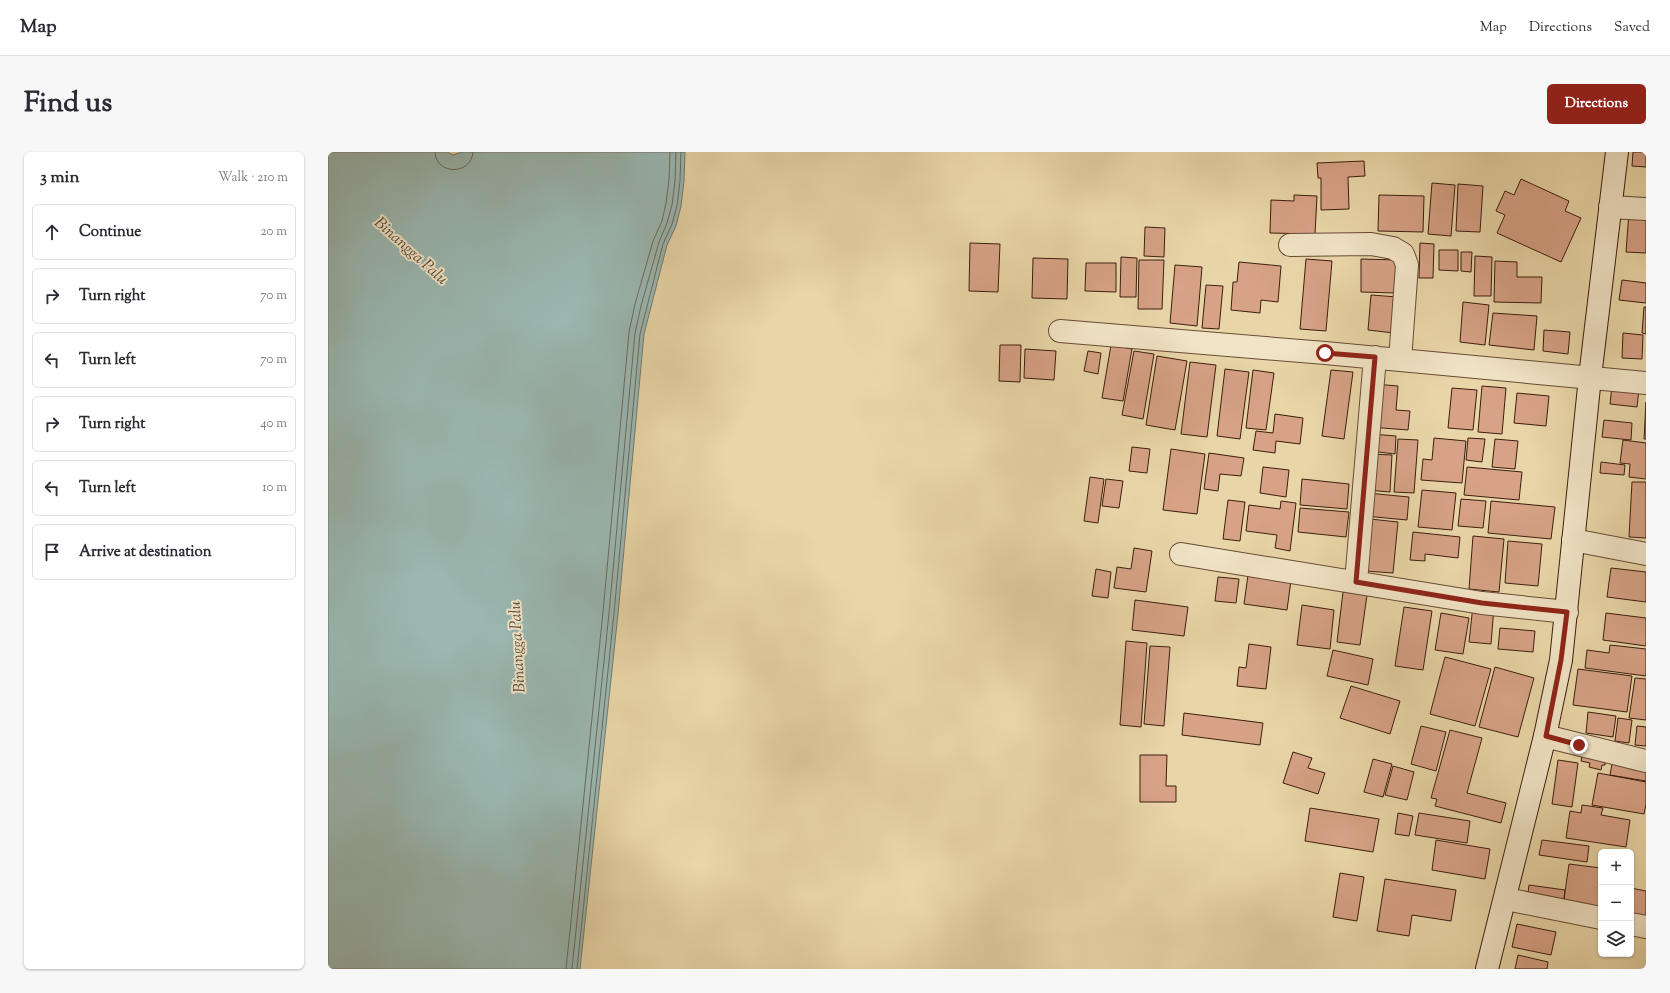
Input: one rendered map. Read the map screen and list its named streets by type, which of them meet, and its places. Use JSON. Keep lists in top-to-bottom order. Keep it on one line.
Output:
{"water":["Binangga Palu"],"page":{"header":"Map","nav":["Map","Directions","Saved"],"title":"Find us","buttons":"Directions","heading":["3 min","Walk · 210 m"],"list":[["Continue","20 m"],["Turn right","70 m"],["Turn left","70 m"],["Turn right","40 m"],["Turn left","10 m"],"Arrive at destination"],"map_buttons":["+","−"]}}
